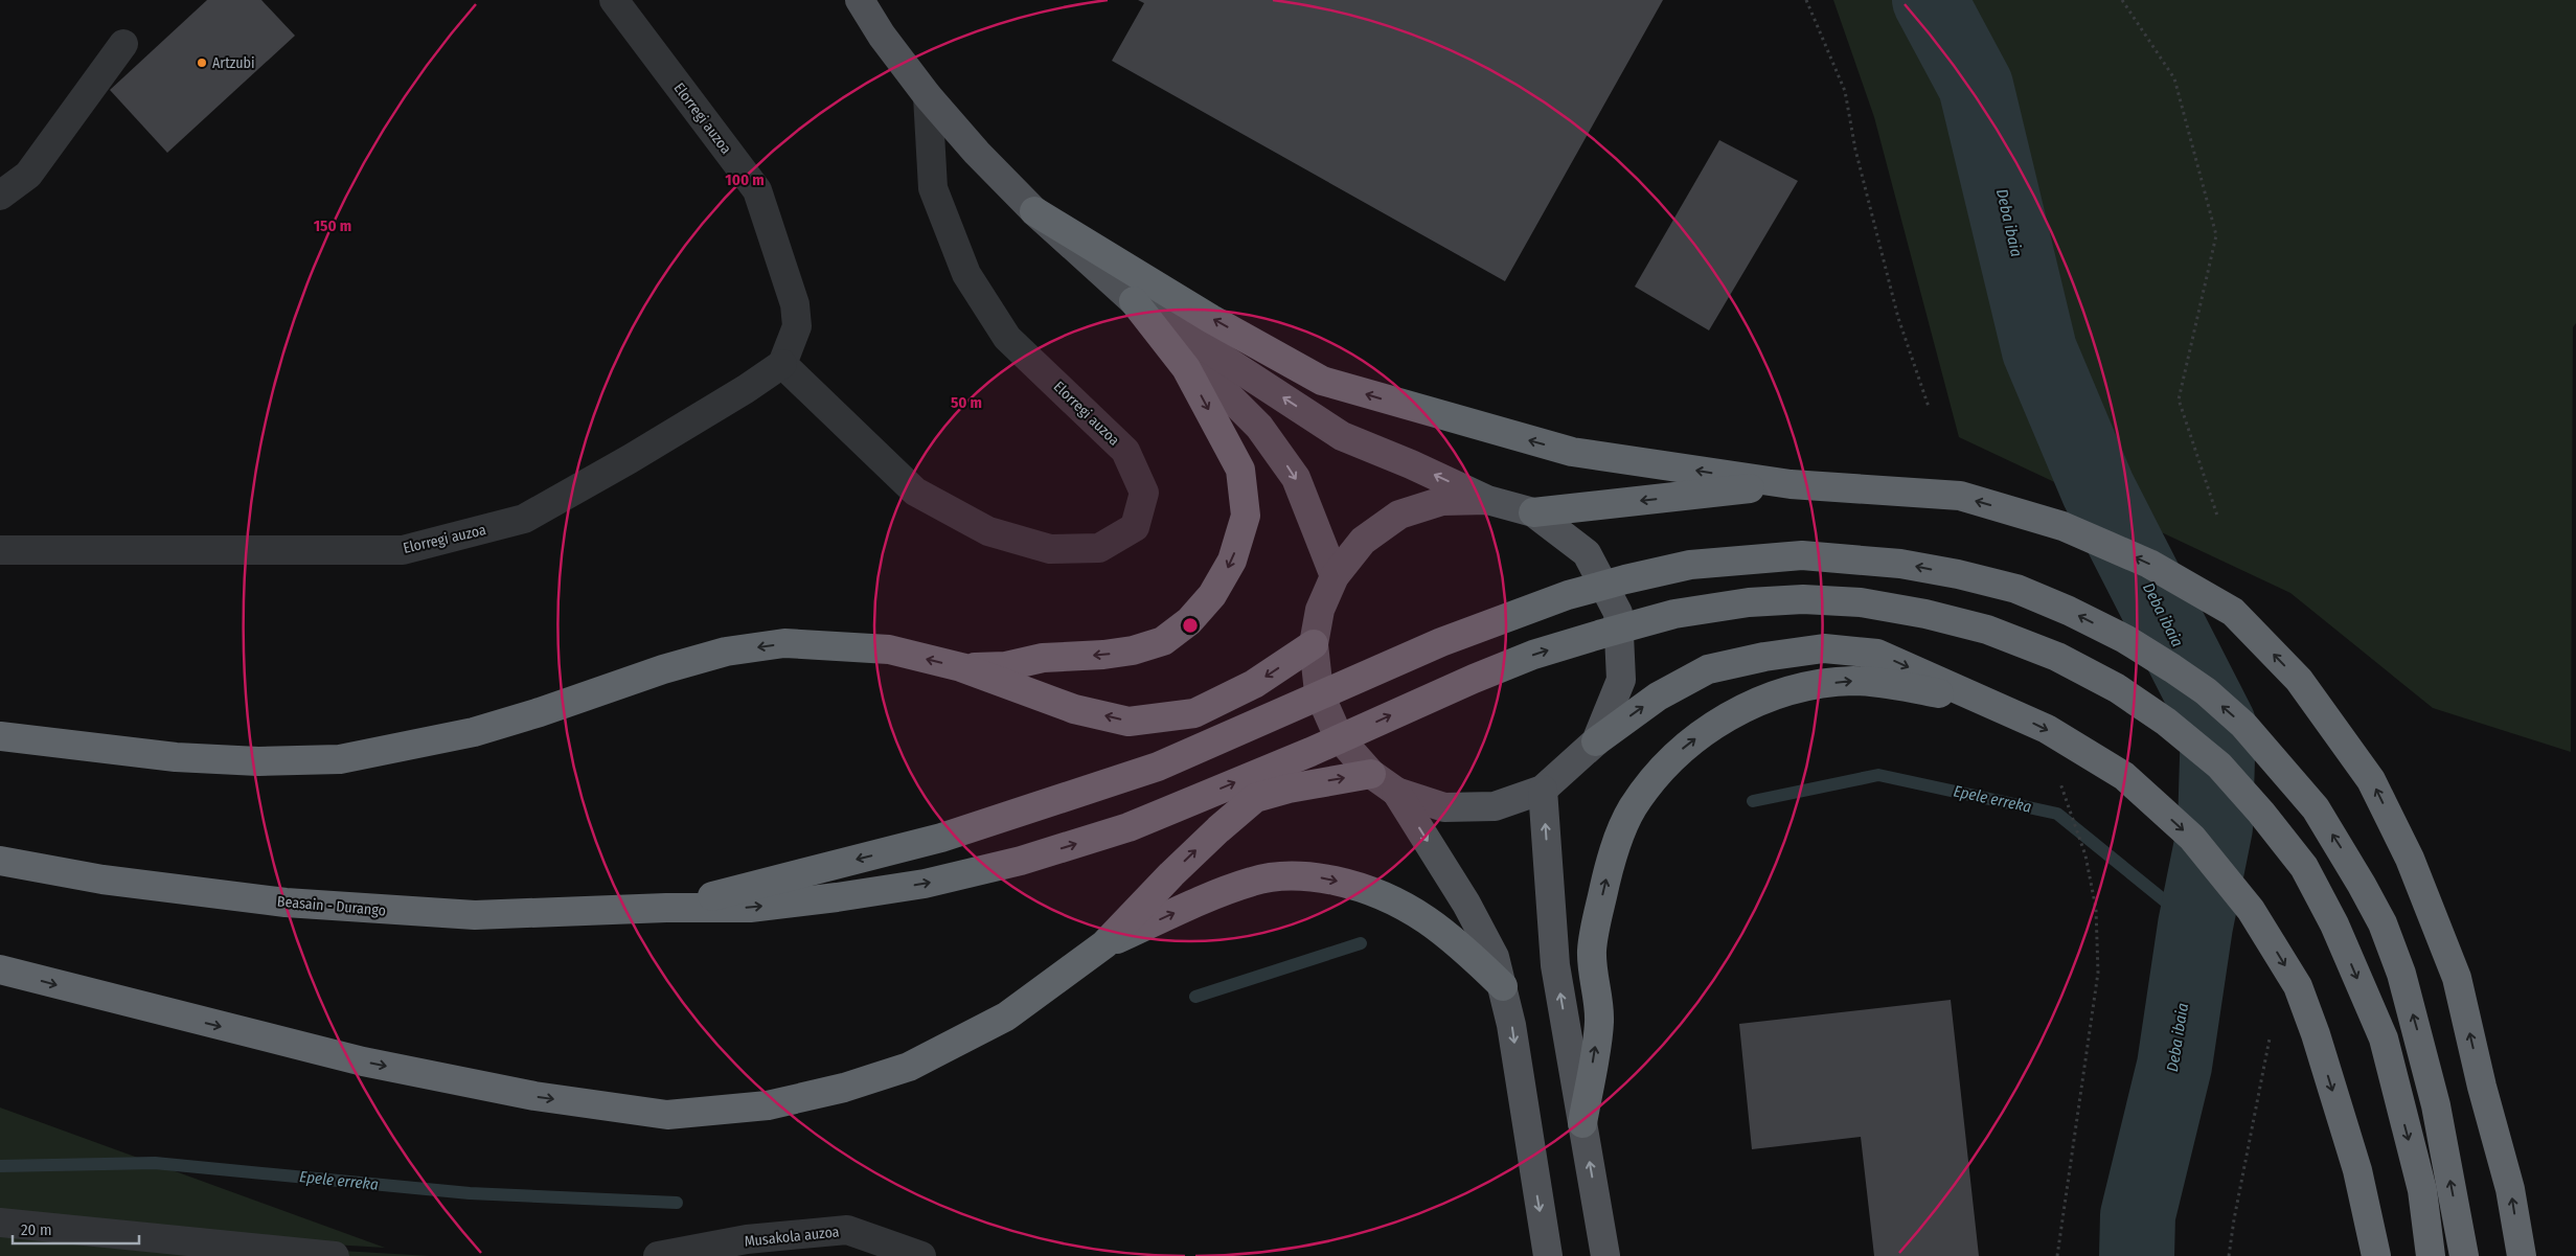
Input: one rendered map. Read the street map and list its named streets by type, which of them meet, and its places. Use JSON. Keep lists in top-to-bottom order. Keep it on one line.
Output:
{"streets":{"highway":["Beasain - Durango"],"street":["Elorregi auzoa","Musakola auzoa"]},"water":["Deba ibaia","Epele erreka"],"places":["Artzubi"],"scale_bar":"20 m","rings":["100 m","150 m","50 m"]}
